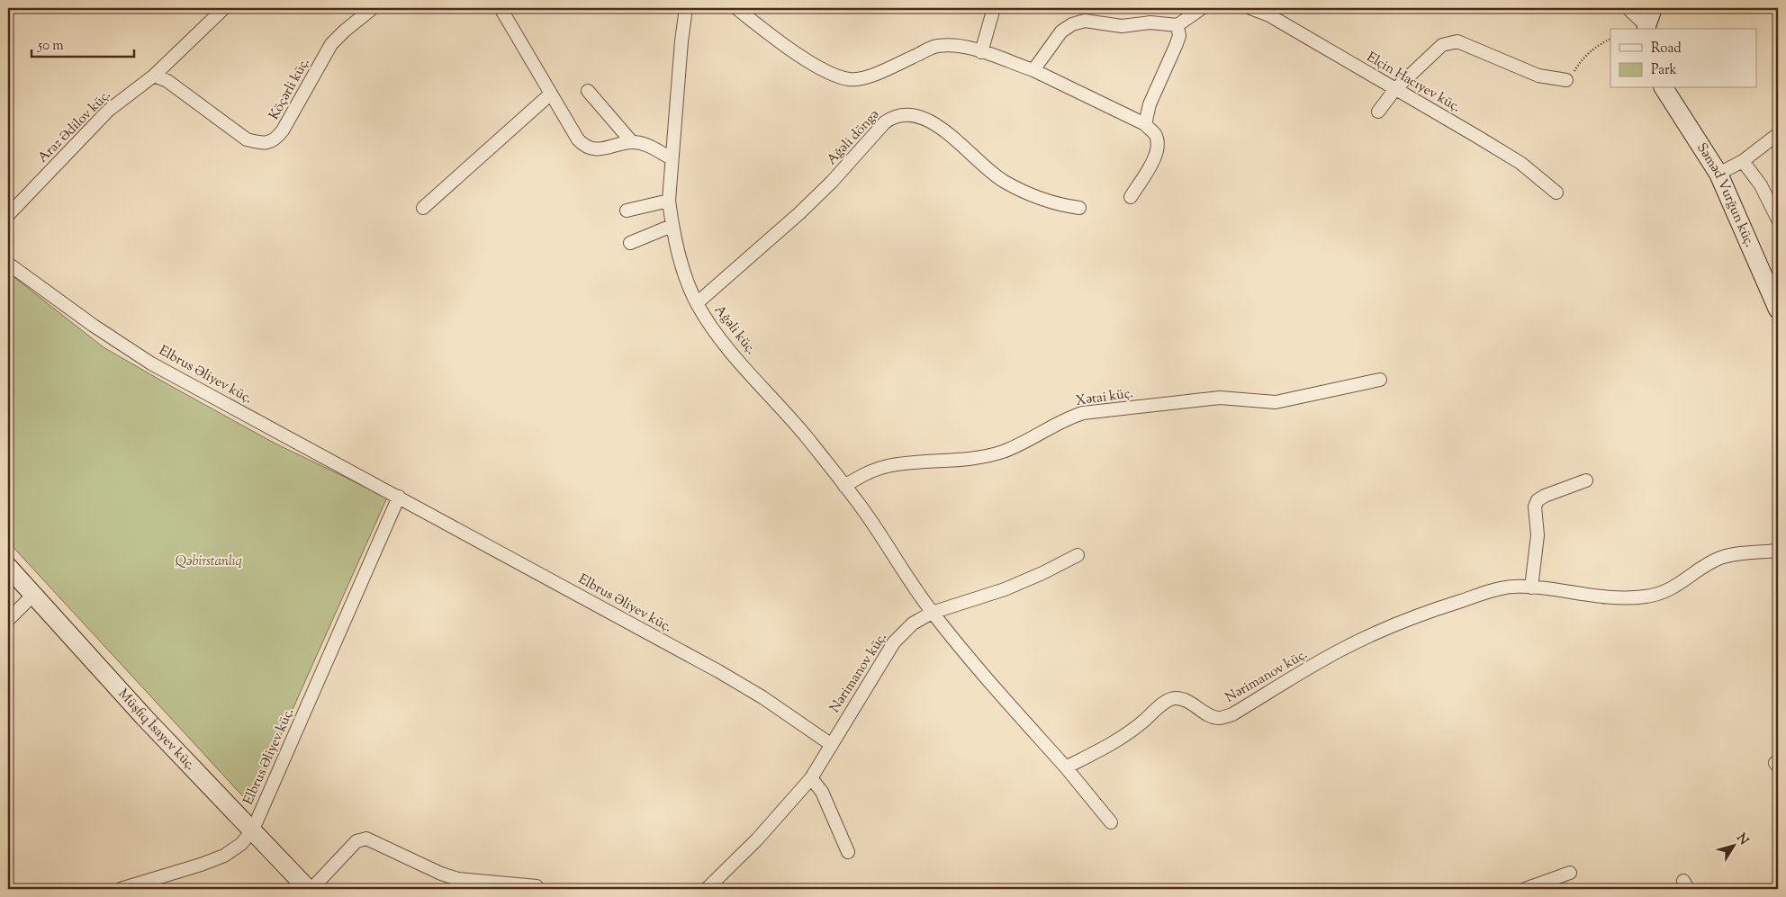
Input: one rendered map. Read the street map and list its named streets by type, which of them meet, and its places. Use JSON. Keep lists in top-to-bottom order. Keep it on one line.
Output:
{"streets":{"street":["Elçin Hacıyev küç.","Köçərli küç.","Araz Ədilov küç.","Ağəli döngə","Səməd Vurğun küç.","Ağəli küç.","Elbrus Əliyev küç.","Xətai küç.","Nərimanov küç.","Müşfiq İsayev küç."]},"crossings":[["Köçərli küç.","Araz Ədilov küç."],["Ağəli döngə","Ağəli küç."],["Ağəli küç.","Xətai küç."],["Ağəli küç.","Nərimanov küç."],["Elbrus Əliyev küç.","Nərimanov küç."],["Elbrus Əliyev küç.","Müşfiq İsayev küç."]],"parks":["Qəbirstanlıq"],"legend":["Road","Park"],"scale_bar":"50 m","north":"top right"}
